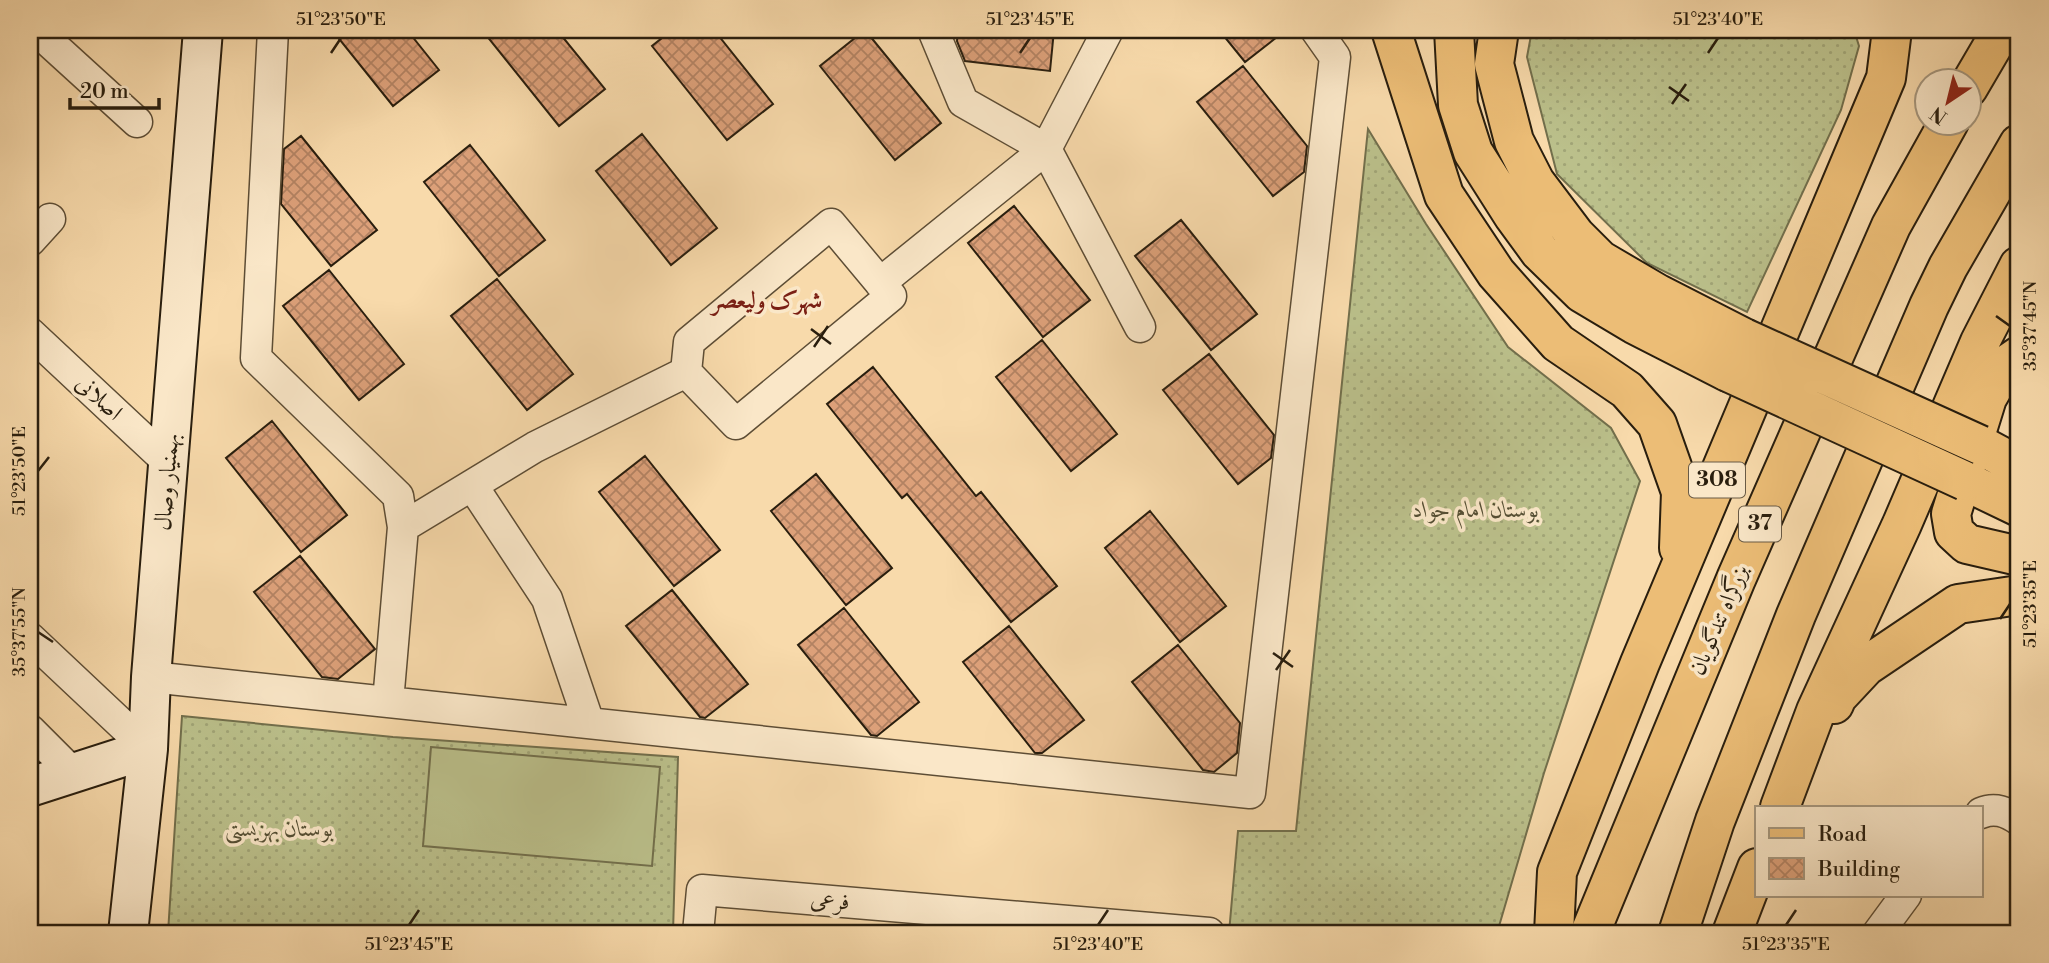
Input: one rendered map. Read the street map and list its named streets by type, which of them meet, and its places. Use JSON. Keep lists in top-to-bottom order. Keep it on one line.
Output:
{"streets":{"main road":["308","بهمنیار وصال","37","بزرگراه تندگویان"],"street":["اصلانی","فرعی"]},"crossings":[["اصلانی","بهمنیار وصال"]],"districts":["شهرک ولیعصر"],"parks":["بوستان امام جواد","بوستان بهزیستی"],"legend":["Road","Building"],"scale_bar":"20 m","north":"bottom left","coordinates":["51°23'50\"E","51°23'45\"E","51°23'40\"E","35°37'45\"N","51°23'35\"E","35°37'55\"N"]}
